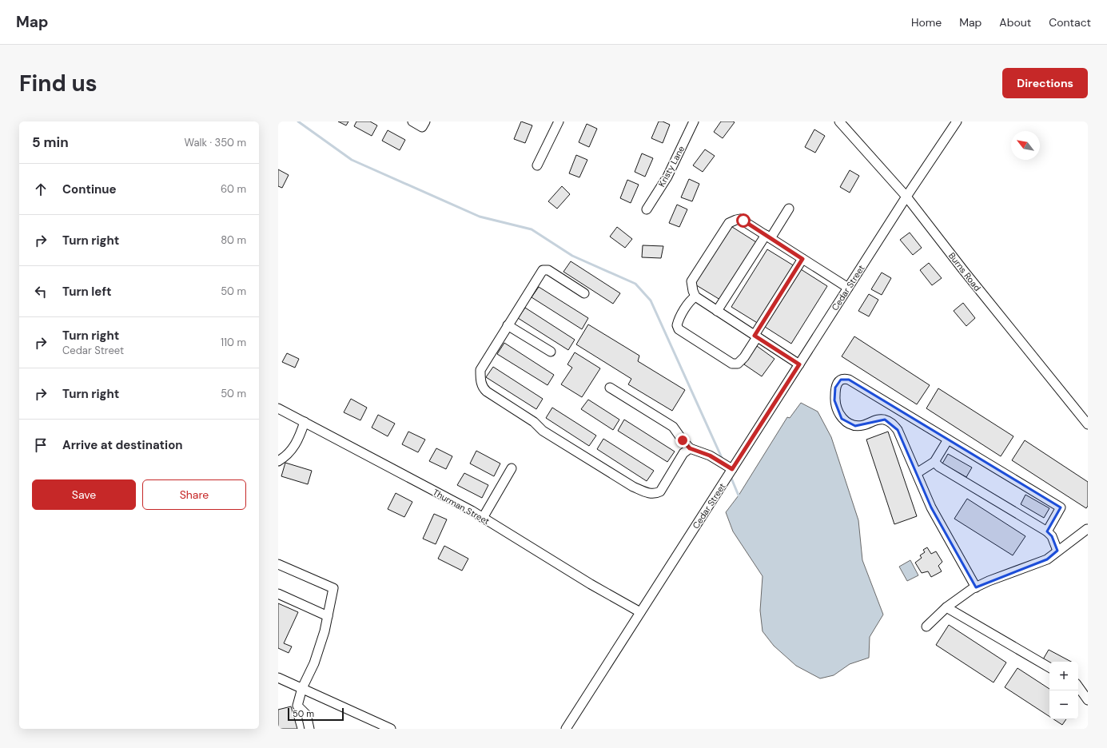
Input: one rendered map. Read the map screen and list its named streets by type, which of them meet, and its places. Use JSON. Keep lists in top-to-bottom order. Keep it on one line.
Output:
{"streets":{"street":["Kristy Lane","Burns Road","Cedar Street","Thurman Street"]},"crossings":[["Burns Road","Cedar Street"],["Cedar Street","Thurman Street"]],"scale_bar":"50 m","north":"top left","page":{"header":"Map","nav":["Home","Map","About","Contact"],"buttons":["Directions",["Save","Share"]],"title":"Find us","heading":["5 min","Walk · 350 m"],"list":[["Continue","60 m"],["Turn right","80 m"],["Turn left","50 m"],["Turn right","Cedar Street","110 m"],["Turn right","50 m"],"Arrive at destination"],"map_buttons":["+","−"],"scale":"50 m"}}
